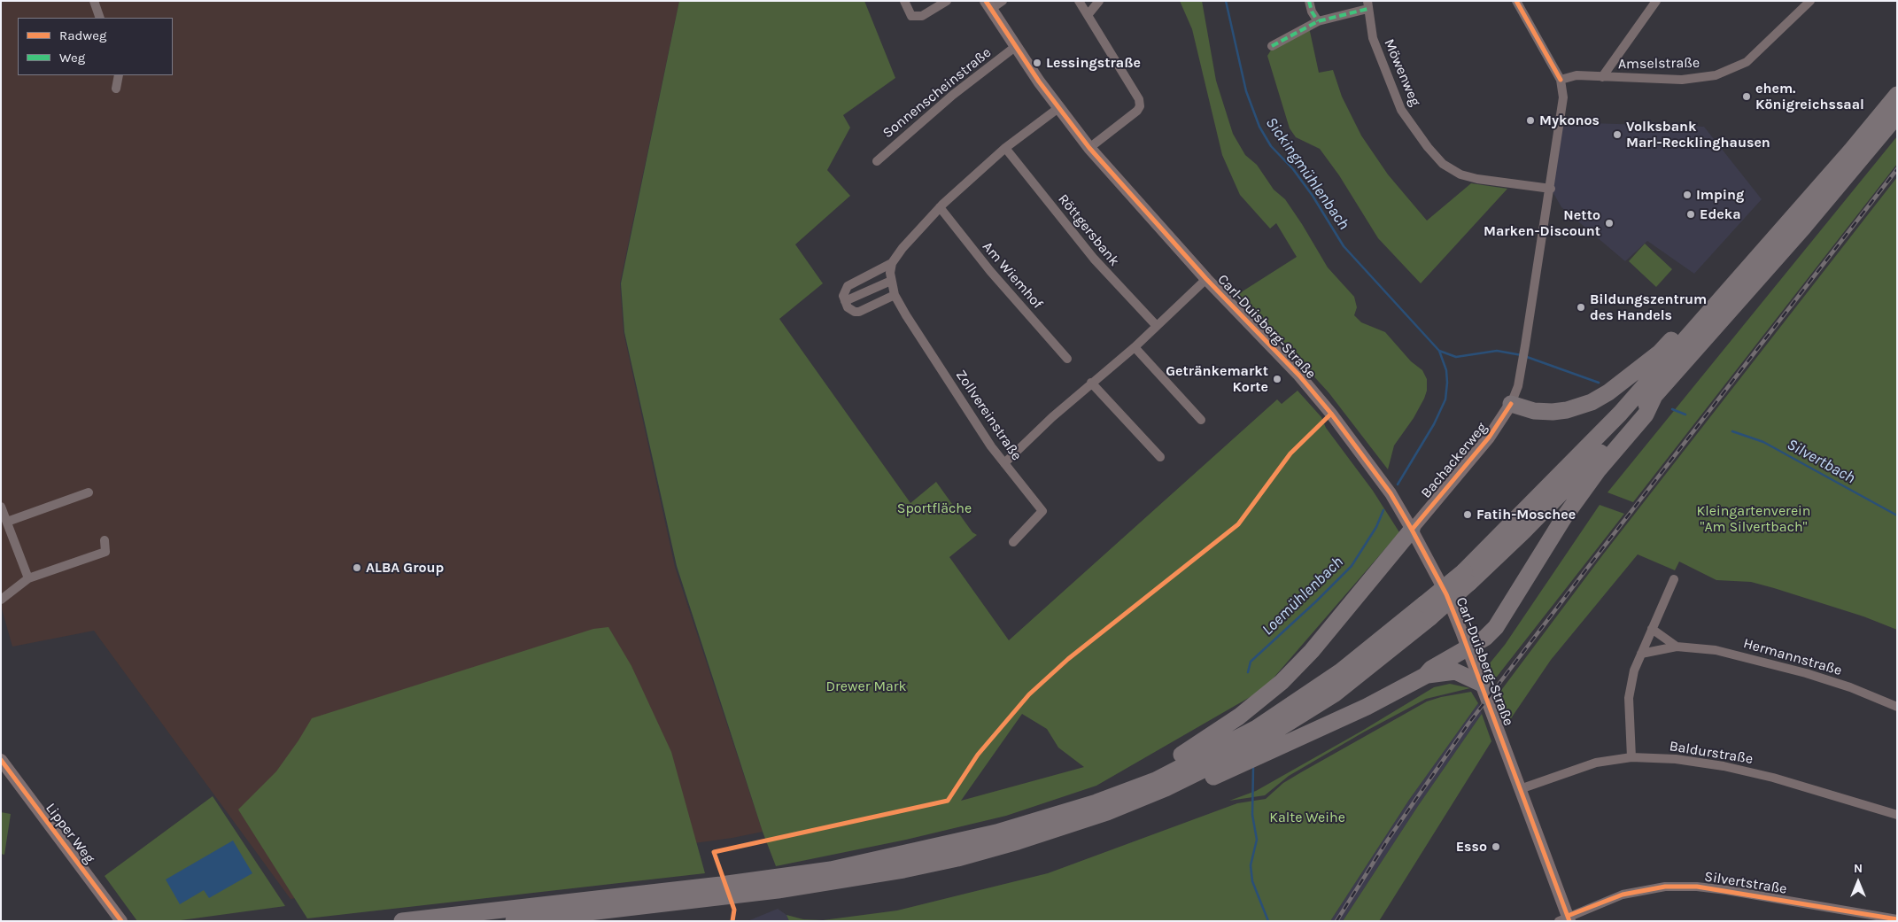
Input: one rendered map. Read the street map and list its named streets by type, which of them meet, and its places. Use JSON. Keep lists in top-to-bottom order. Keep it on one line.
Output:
{"streets":{"main road":["Carl-Duisberg-Straße","Bachackerweg","Lipper Weg"],"street":["Amselstraße","Möwenweg","Sonnenscheinstraße","Röttgersbank","Am Wiemhof","Zollvereinstraße","Hermannstraße","Baldurstraße","Silvertstraße"]},"crossings":[["Amselstraße","Bachackerweg"],["Möwenweg","Bachackerweg"],["Sonnenscheinstraße","Carl-Duisberg-Straße"],["Carl-Duisberg-Straße","Bachackerweg"],["Carl-Duisberg-Straße","Baldurstraße"],["Carl-Duisberg-Straße","Silvertstraße"]],"water":["Sickingmühlenbach","Silvertbach","Loemühlenbach"],"parks":["Sportfläche","Kleingartenverein \"Am Silvertbach\"","Drewer Mark","Kalte Weihe"],"places":["Lessingstraße","ehem. Königreichssaal","Mykonos","Volksbank Marl-Recklinghausen","Imping","Edeka","Netto Marken-Discount","Bildungszentrum des Handels","Getränkemarkt Korte","Fatih-Moschee","ALBA Group","Esso"],"legend":["Radweg","Weg"],"north":"top"}
